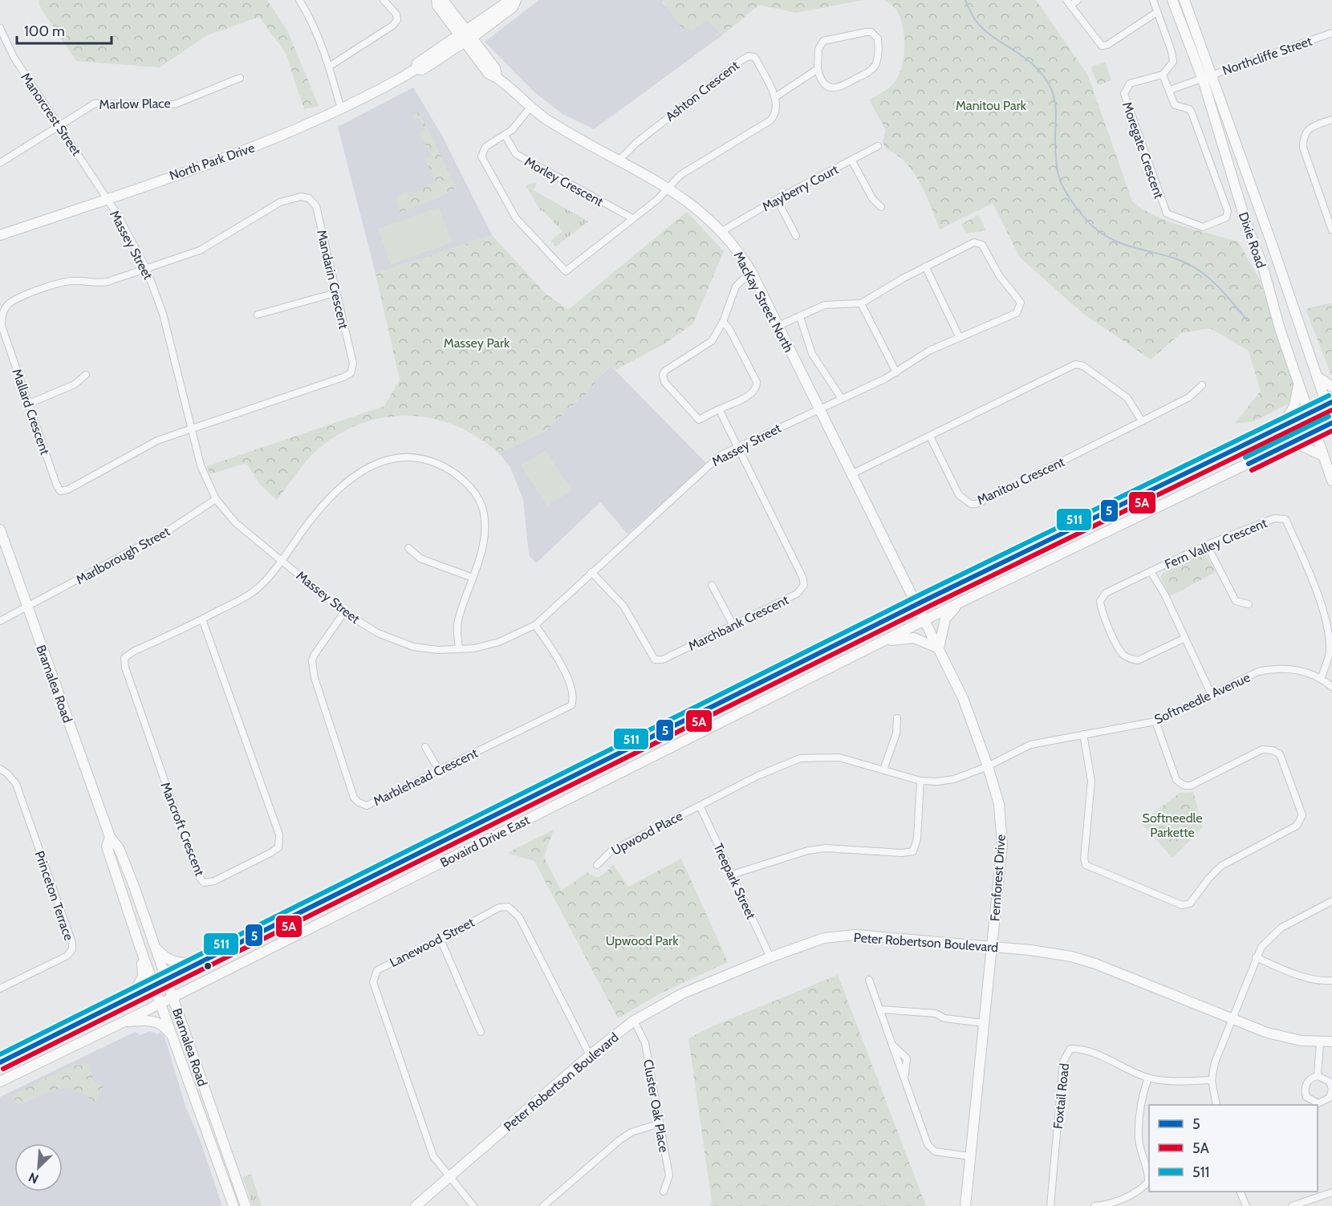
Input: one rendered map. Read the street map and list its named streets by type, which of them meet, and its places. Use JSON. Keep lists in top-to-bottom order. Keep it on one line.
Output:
{"streets":{"main road":["North Park Drive","Dixie Road","MacKay Street North","Bramalea Road","Bovaird Drive East","Fernforest Drive","Peter Robertson Boulevard"],"street":["Northcliffe Street","Ashton Crescent","Marlow Place","Manorcrest Street","Moregate Crescent","Morley Crescent","Mayberry Court","Massey Street","Mandarin Crescent","Mallard Crescent","Manitou Crescent","Fern Valley Crescent","Marlborough Street","Marchbank Crescent","Softneedle Avenue","Marblehead Crescent","Mancroft Crescent","Upwood Place","Treepark Street","Princeton Terrace","Lanewood Street","Foxtail Road","Cluster Oak Place"]},"crossings":[["Northcliffe Street","Dixie Road"],["Ashton Crescent","MacKay Street North"],["Marlow Place","Manorcrest Street"],["Manorcrest Street","North Park Drive"],["Manorcrest Street","Massey Street"],["North Park Drive","Massey Street"],["North Park Drive","MacKay Street North"],["Mayberry Court","MacKay Street North"],["Dixie Road","Bovaird Drive East"],["Massey Street","Mandarin Crescent"],["Massey Street","MacKay Street North"],["Massey Street","Mallard Crescent"],["Massey Street","Marlborough Street"],["Massey Street","Marchbank Crescent"],["Massey Street","Marblehead Crescent"],["Massey Street","Mancroft Crescent"],["Mandarin Crescent","Mallard Crescent"],["MacKay Street North","Bovaird Drive East"],["MacKay Street North","Fernforest Drive"],["Fern Valley Crescent","Softneedle Avenue"],["Marlborough Street","Bramalea Road"],["Bramalea Road","Bovaird Drive East"],["Softneedle Avenue","Upwood Place"],["Softneedle Avenue","Fernforest Drive"],["Upwood Place","Treepark Street"],["Bovaird Drive East","Fernforest Drive"],["Fernforest Drive","Peter Robertson Boulevard"],["Treepark Street","Peter Robertson Boulevard"],["Lanewood Street","Peter Robertson Boulevard"],["Peter Robertson Boulevard","Cluster Oak Place"]],"parks":["Manitou Park","Massey Park","Softneedle Parkette","Upwood Park"],"lines":["transit line 511","transit line 5","transit line 5A"],"legend":["5","5A","511"],"scale_bar":"100 m","north":"bottom left"}
